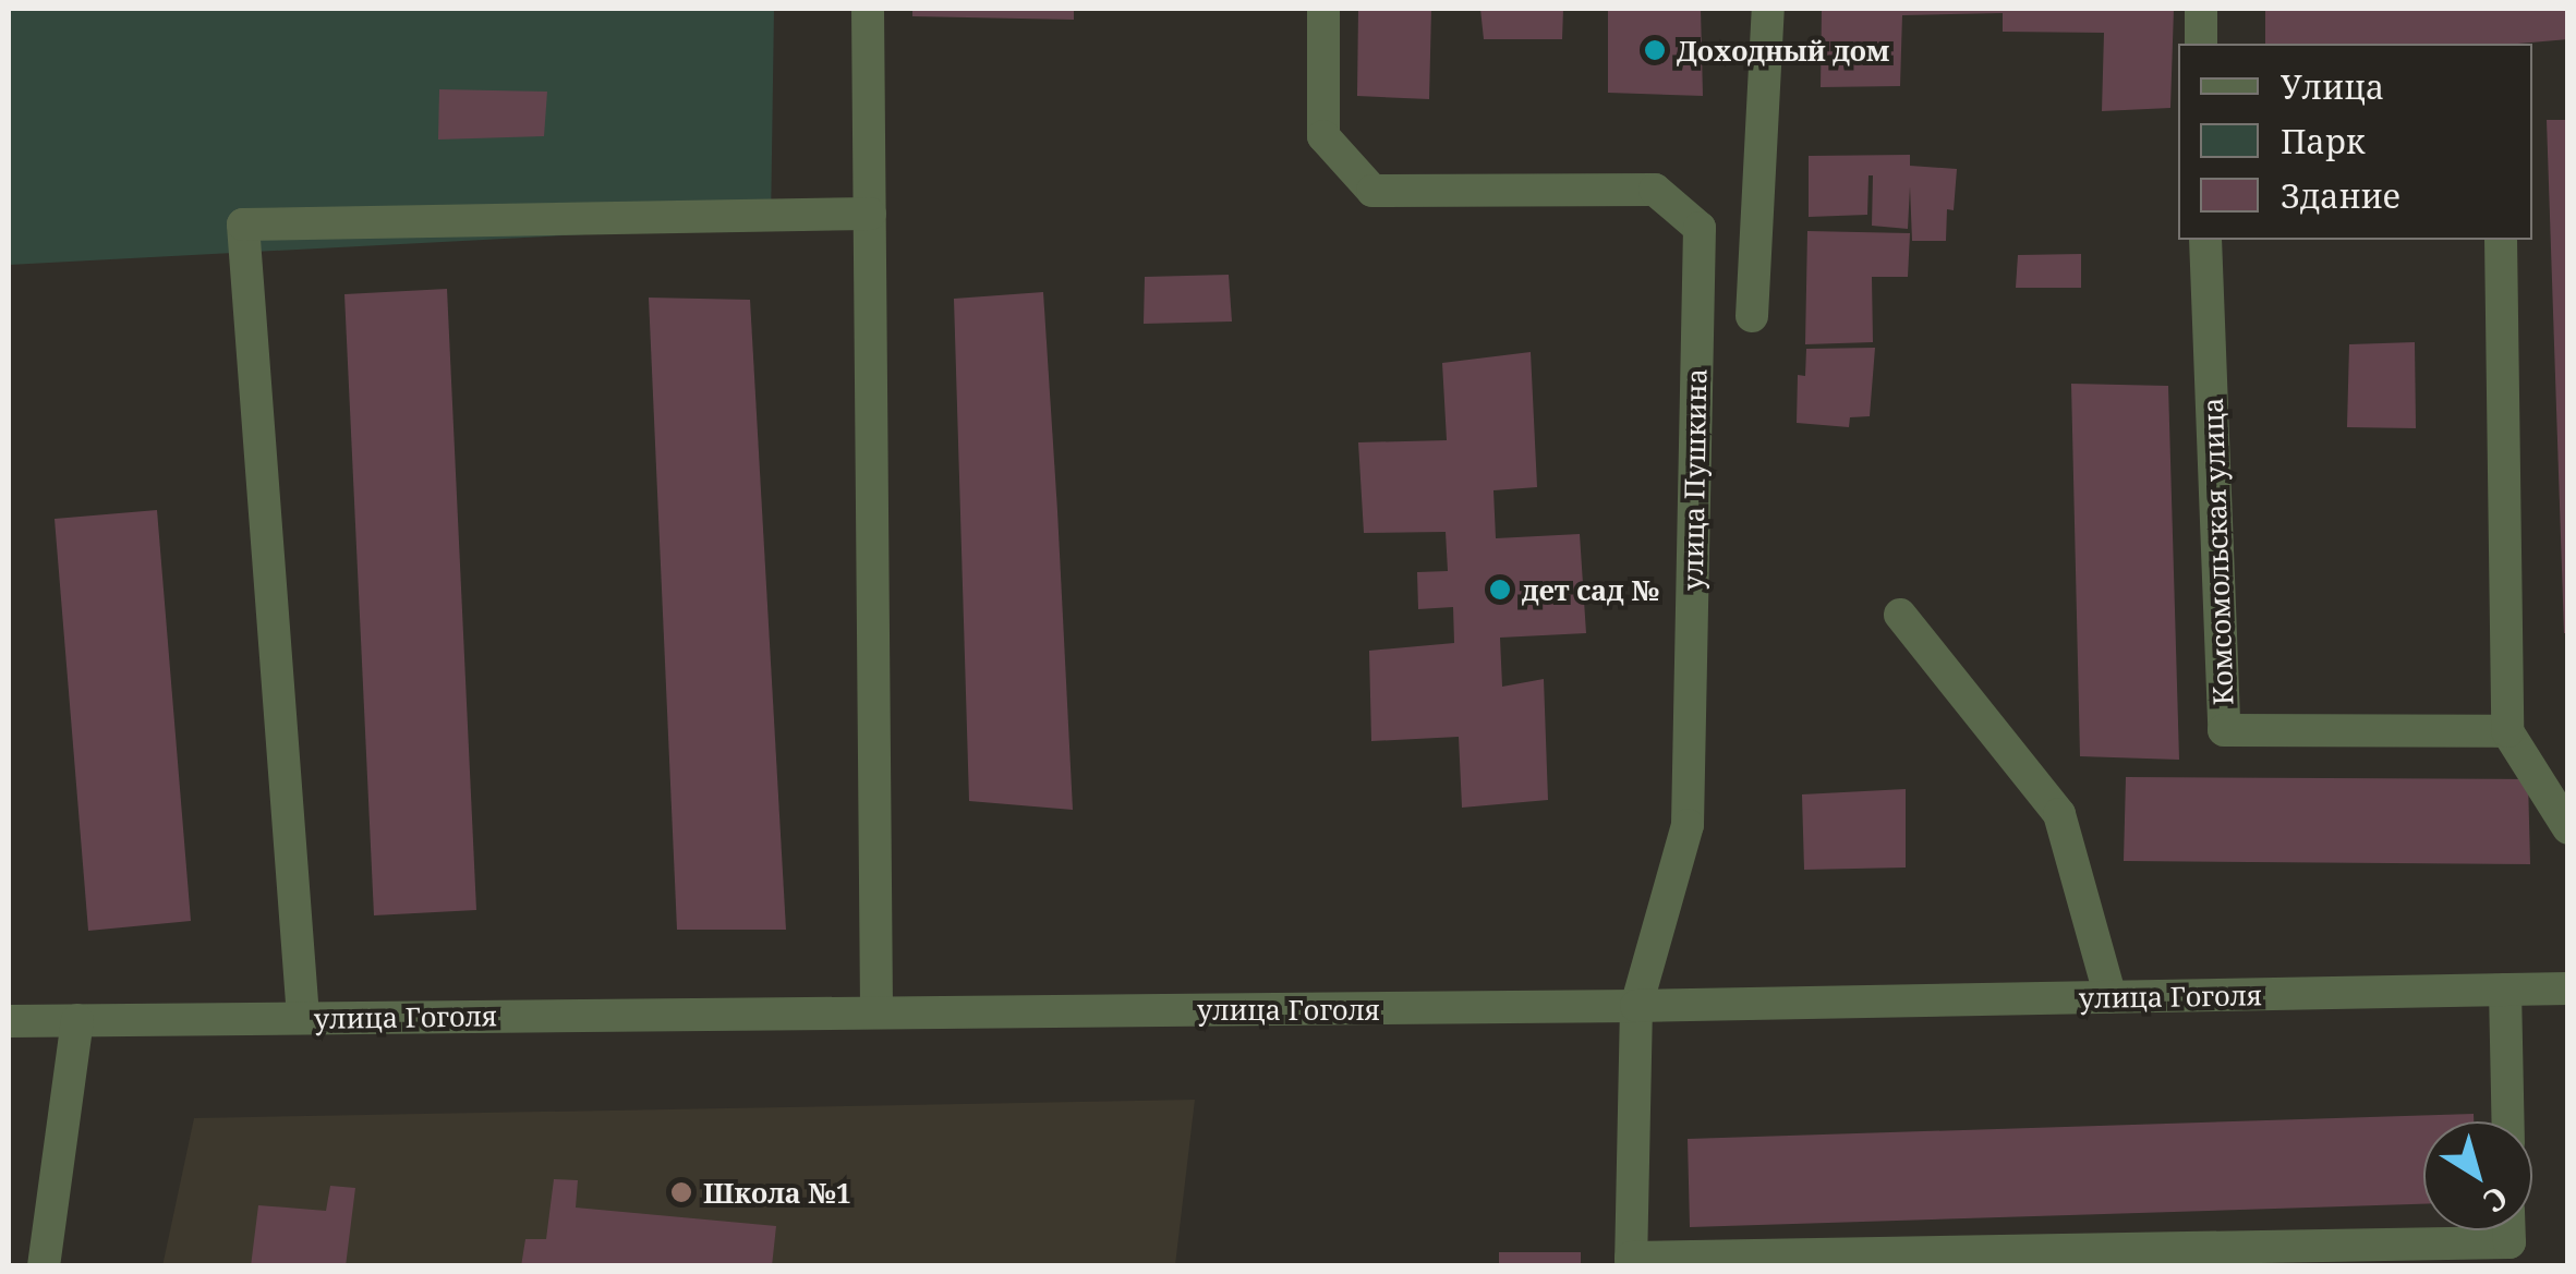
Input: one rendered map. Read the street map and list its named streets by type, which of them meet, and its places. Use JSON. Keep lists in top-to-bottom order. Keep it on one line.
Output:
{"streets":{"street":["улица Пушкина","Комсомольская улица","улица Гоголя"]},"crossings":[["улица Пушкина","улица Гоголя"]],"places":["Доходный дом","дет сад №","Школа №1"],"legend":["Улица","Парк","Здание"],"north":"bottom right"}
